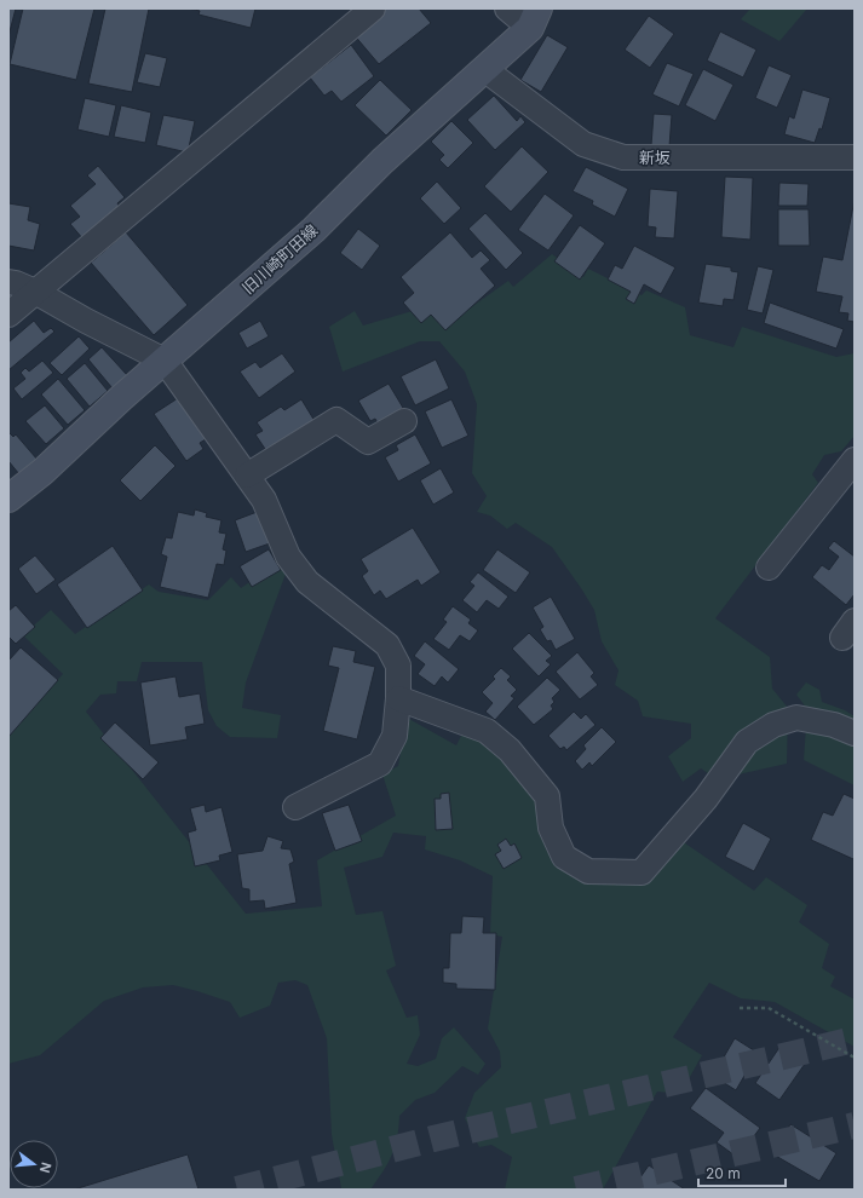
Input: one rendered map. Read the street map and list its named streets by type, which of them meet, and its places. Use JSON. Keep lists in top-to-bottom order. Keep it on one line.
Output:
{"streets":{"main road":["旧川崎町田線"],"street":["新坂"]},"crossings":[["新坂","旧川崎町田線"]],"scale_bar":"20 m","north":"right"}
